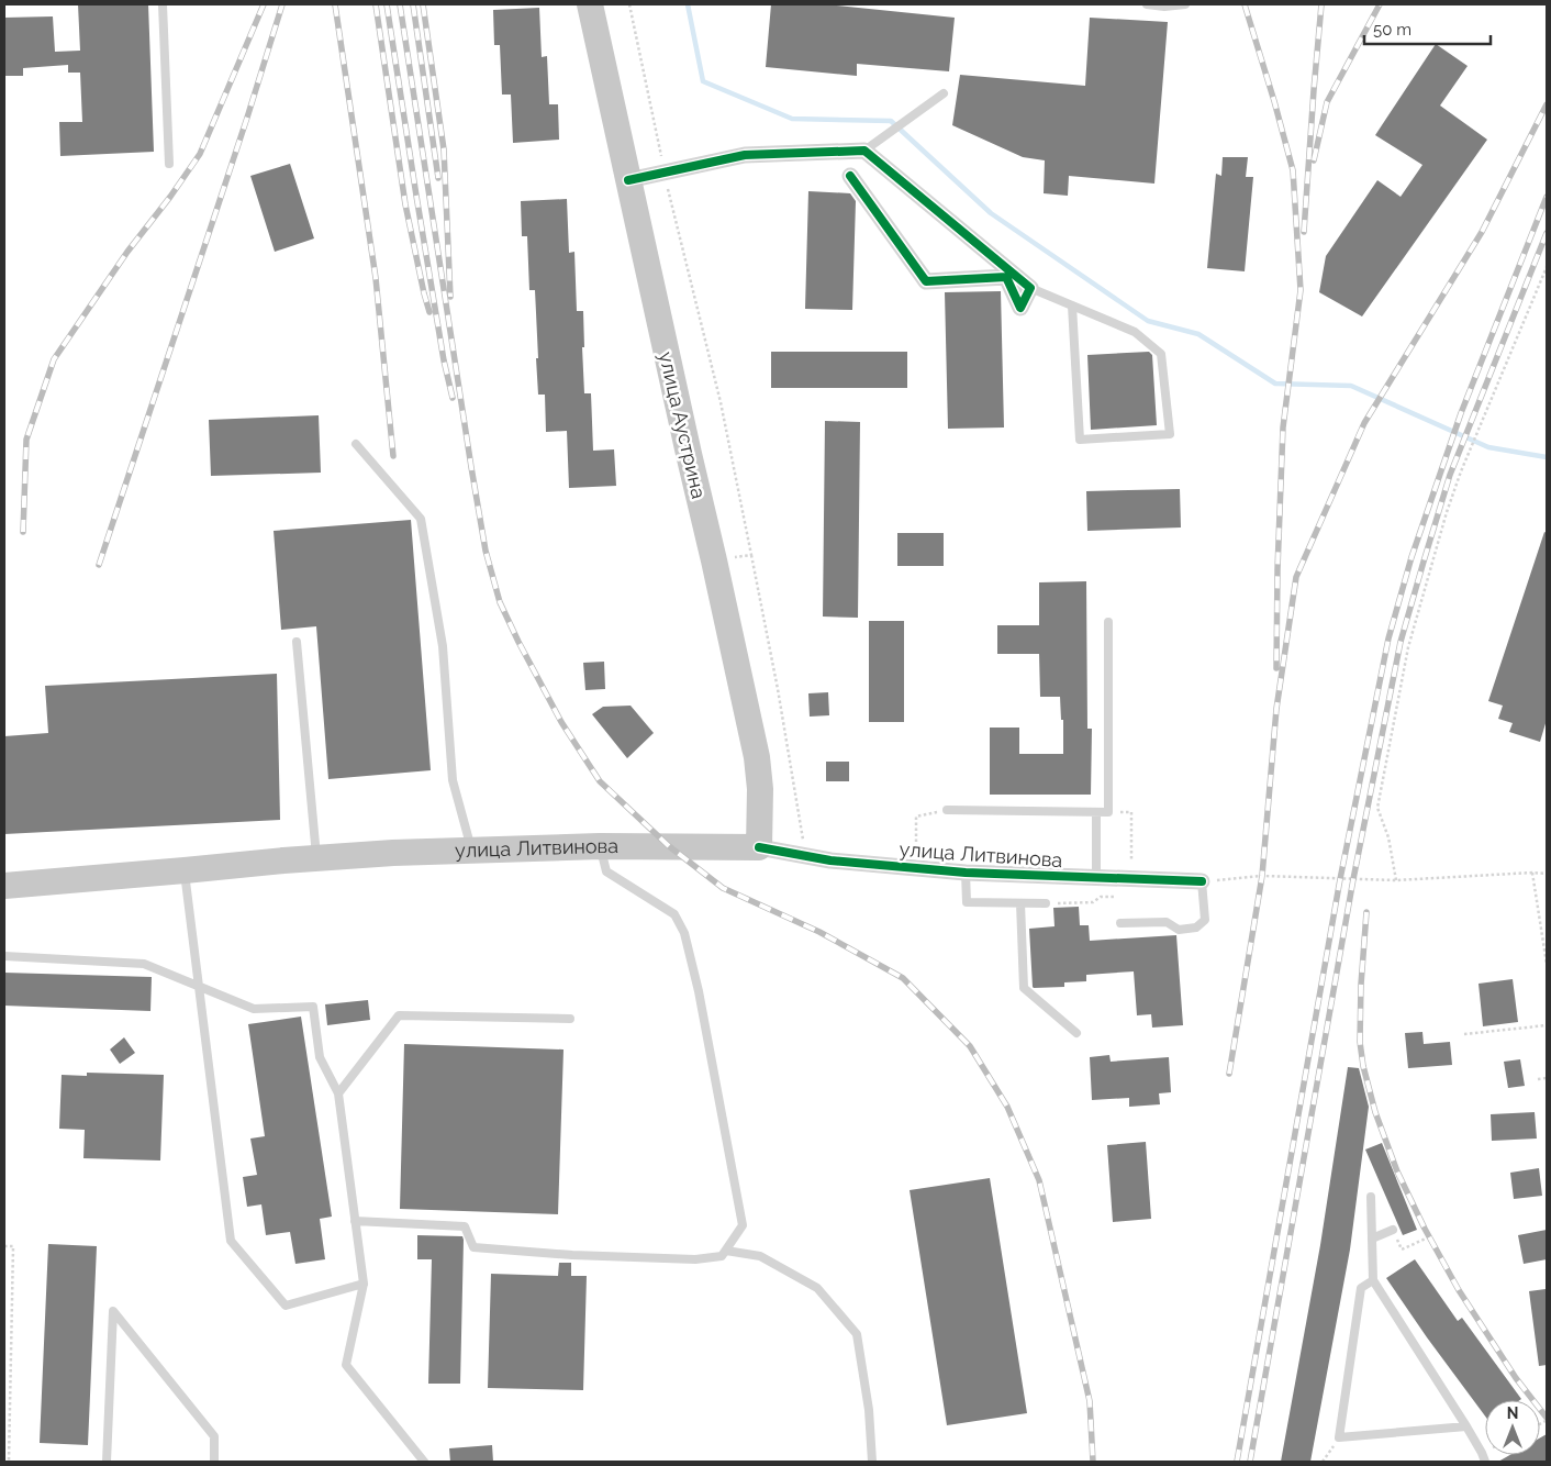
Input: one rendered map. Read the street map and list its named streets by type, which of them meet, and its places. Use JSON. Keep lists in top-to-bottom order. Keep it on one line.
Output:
{"streets":{"main road":["улица Аустрина","улица Литвинова"]},"crossings":[["улица Аустрина","улица Литвинова"]],"scale_bar":"50 m","north":"top"}
